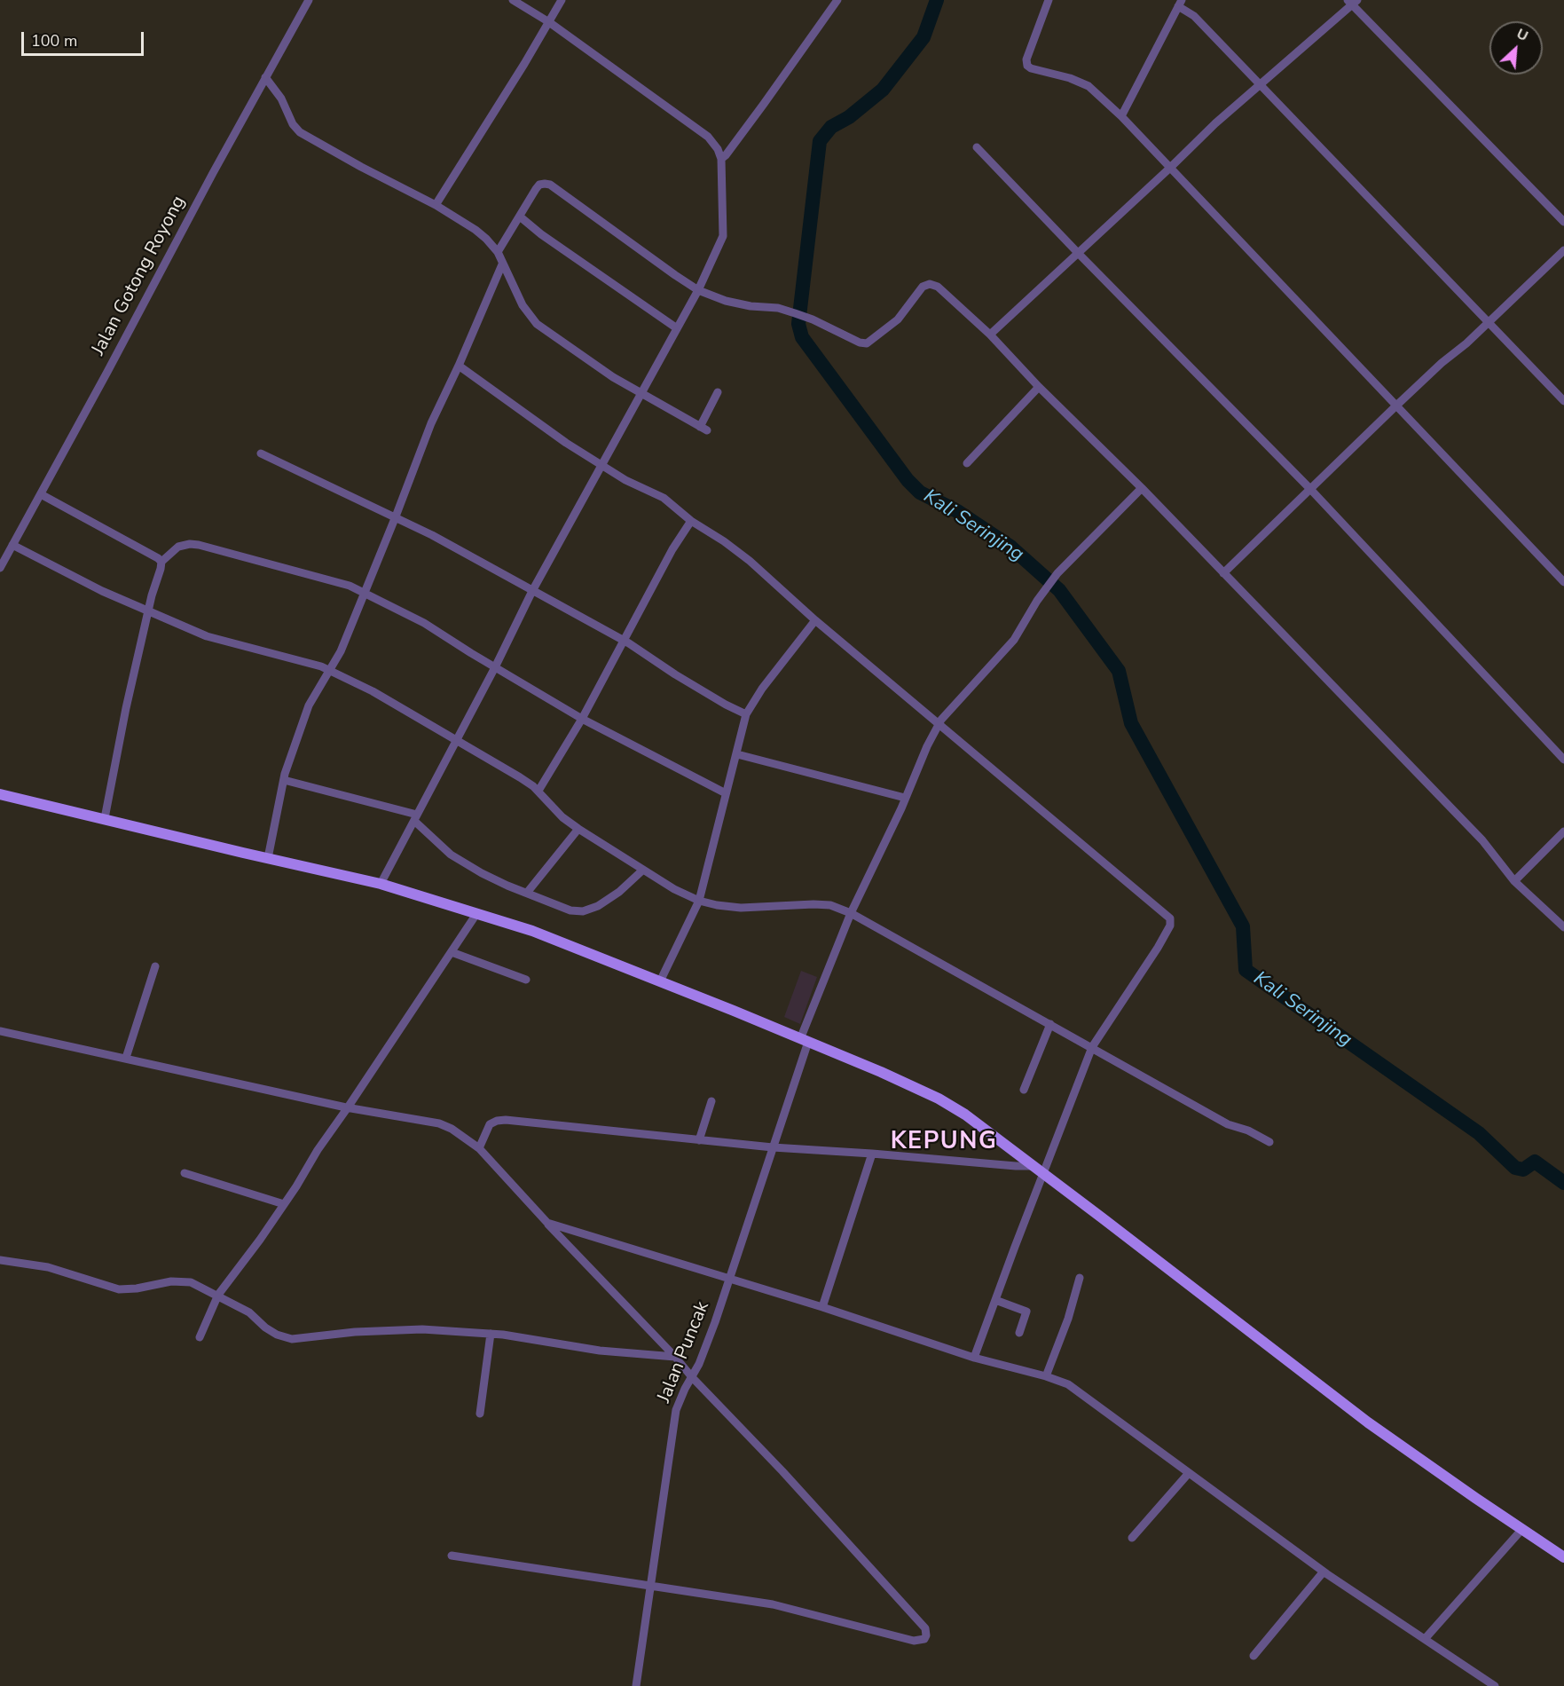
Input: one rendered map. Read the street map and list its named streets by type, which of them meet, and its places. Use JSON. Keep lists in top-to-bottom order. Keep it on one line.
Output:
{"streets":{"street":["Jalan Gotong Royong","Jalan Puncak"]},"districts":["KEPUNG"],"water":["Kali Serinjing"],"scale_bar":"100 m","north":"top right"}
